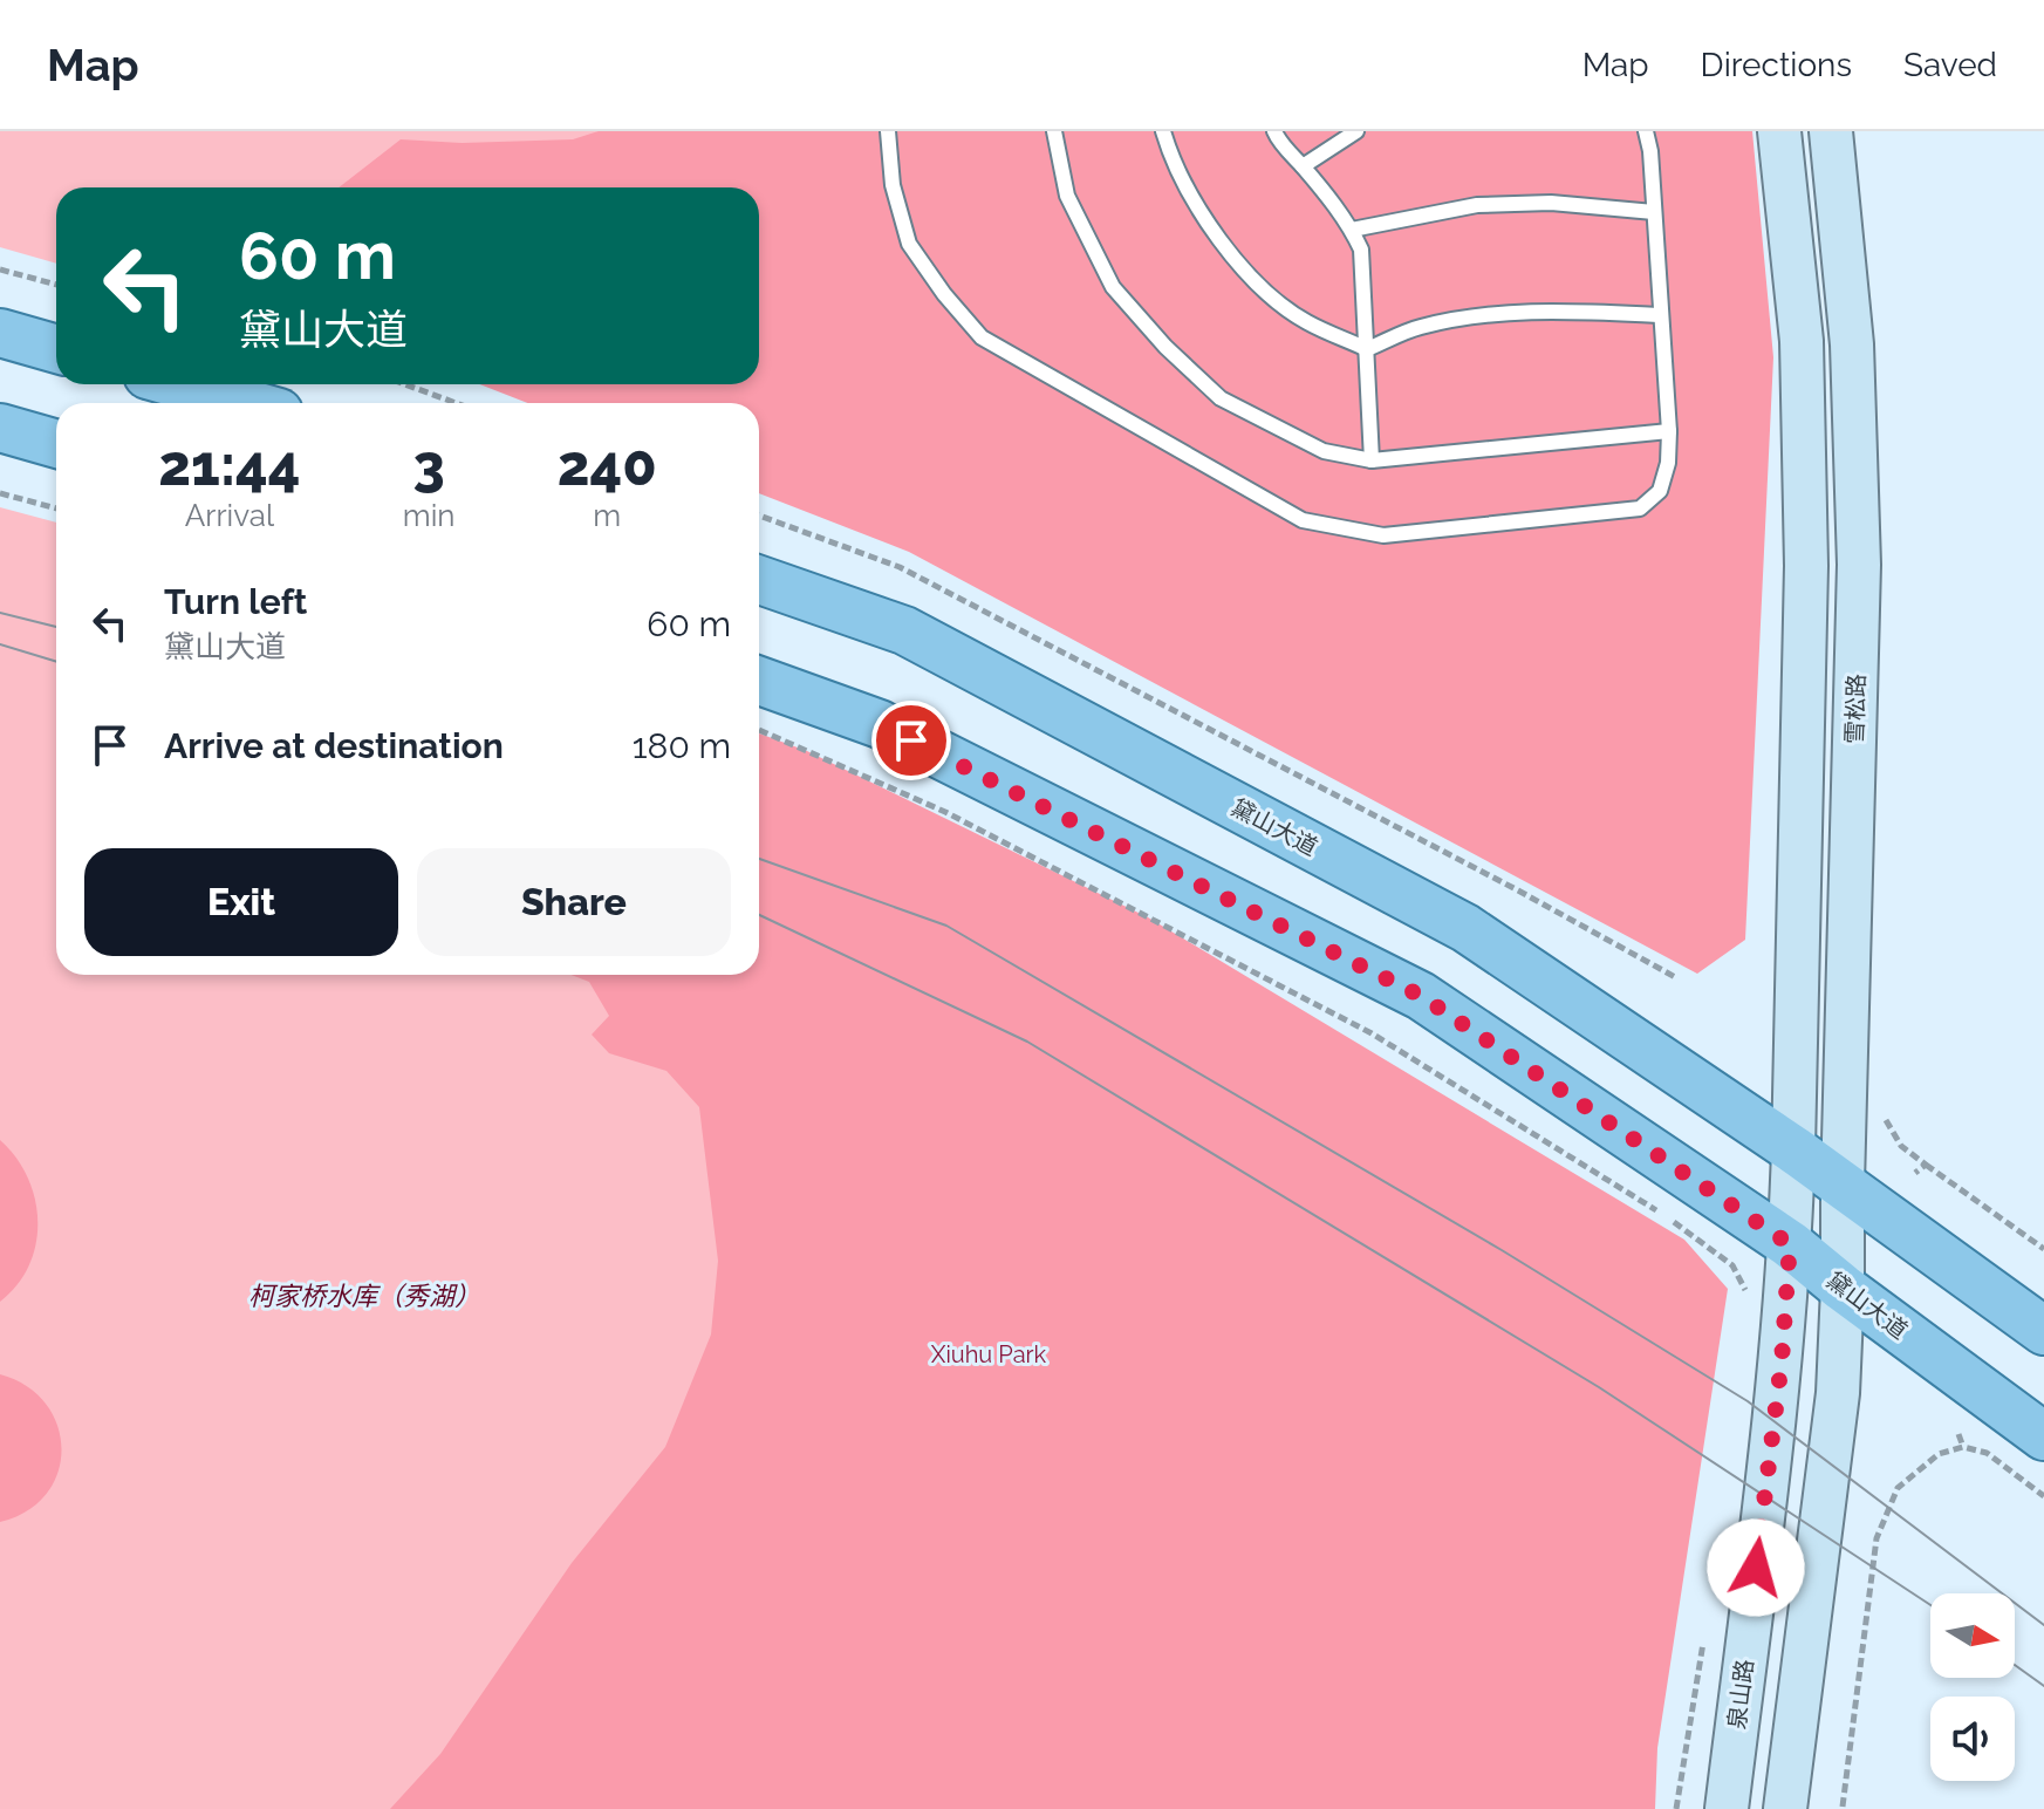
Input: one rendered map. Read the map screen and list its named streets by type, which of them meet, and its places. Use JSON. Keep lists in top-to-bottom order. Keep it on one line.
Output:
{"streets":{"main road":["雪松路","黛山大道","泉山路"]},"crossings":[["雪松路","黛山大道"],["黛山大道","泉山路"]],"water":["柯家桥水库（秀湖）"],"parks":["Xiuhu Park"],"north":"right","page":{"header":"Map","nav":["Map","Directions","Saved"],"turn":["60 m","黛山大道"],"eta":["21:44","Arrival","3","min","240","m"],"list":[{"name":"Turn left","note":"黛山大道","value":"60 m"},{"name":"Arrive at destination","value":"180 m"}],"buttons":["Exit","Share"]}}
